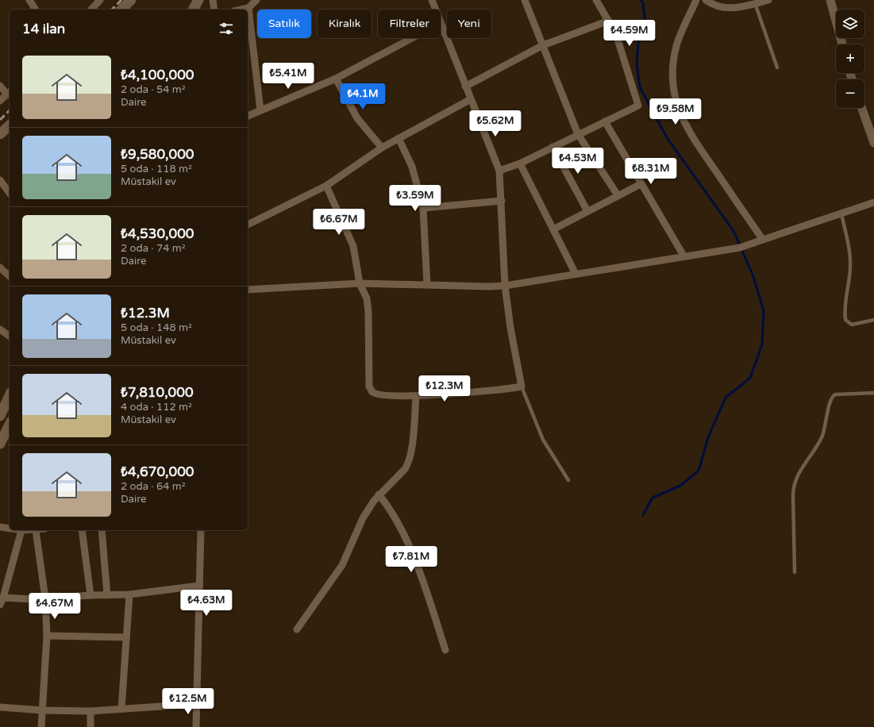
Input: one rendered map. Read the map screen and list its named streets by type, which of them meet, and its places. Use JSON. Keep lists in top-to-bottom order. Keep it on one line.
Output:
{"page":{"map_buttons":["+","−"],"chip":["Satılık","Kiralık","Filtreler","Yeni"],"heading":"14 ilan","price":["₺4.59M","₺5.41M","₺4.1M","₺9.58M","₺5.62M","₺4.53M","₺8.31M","₺3.59M","₺6.67M","₺12.3M","₺7.81M","₺4.63M","₺4.67M","₺12.5M"],"list":[{"name":"₺4,100,000","note":"2 oda · 54 m² · Daire"},{"name":"₺9,580,000","note":"5 oda · 118 m² · Müstakil ev"},{"name":"₺4,530,000","note":"2 oda · 74 m² · Daire"},{"name":"₺12.3M","note":"5 oda · 148 m² · Müstakil ev"},{"name":"₺7,810,000","note":"4 oda · 112 m² · Müstakil ev"},{"name":"₺4,670,000","note":"2 oda · 64 m² · Daire"}]}}
